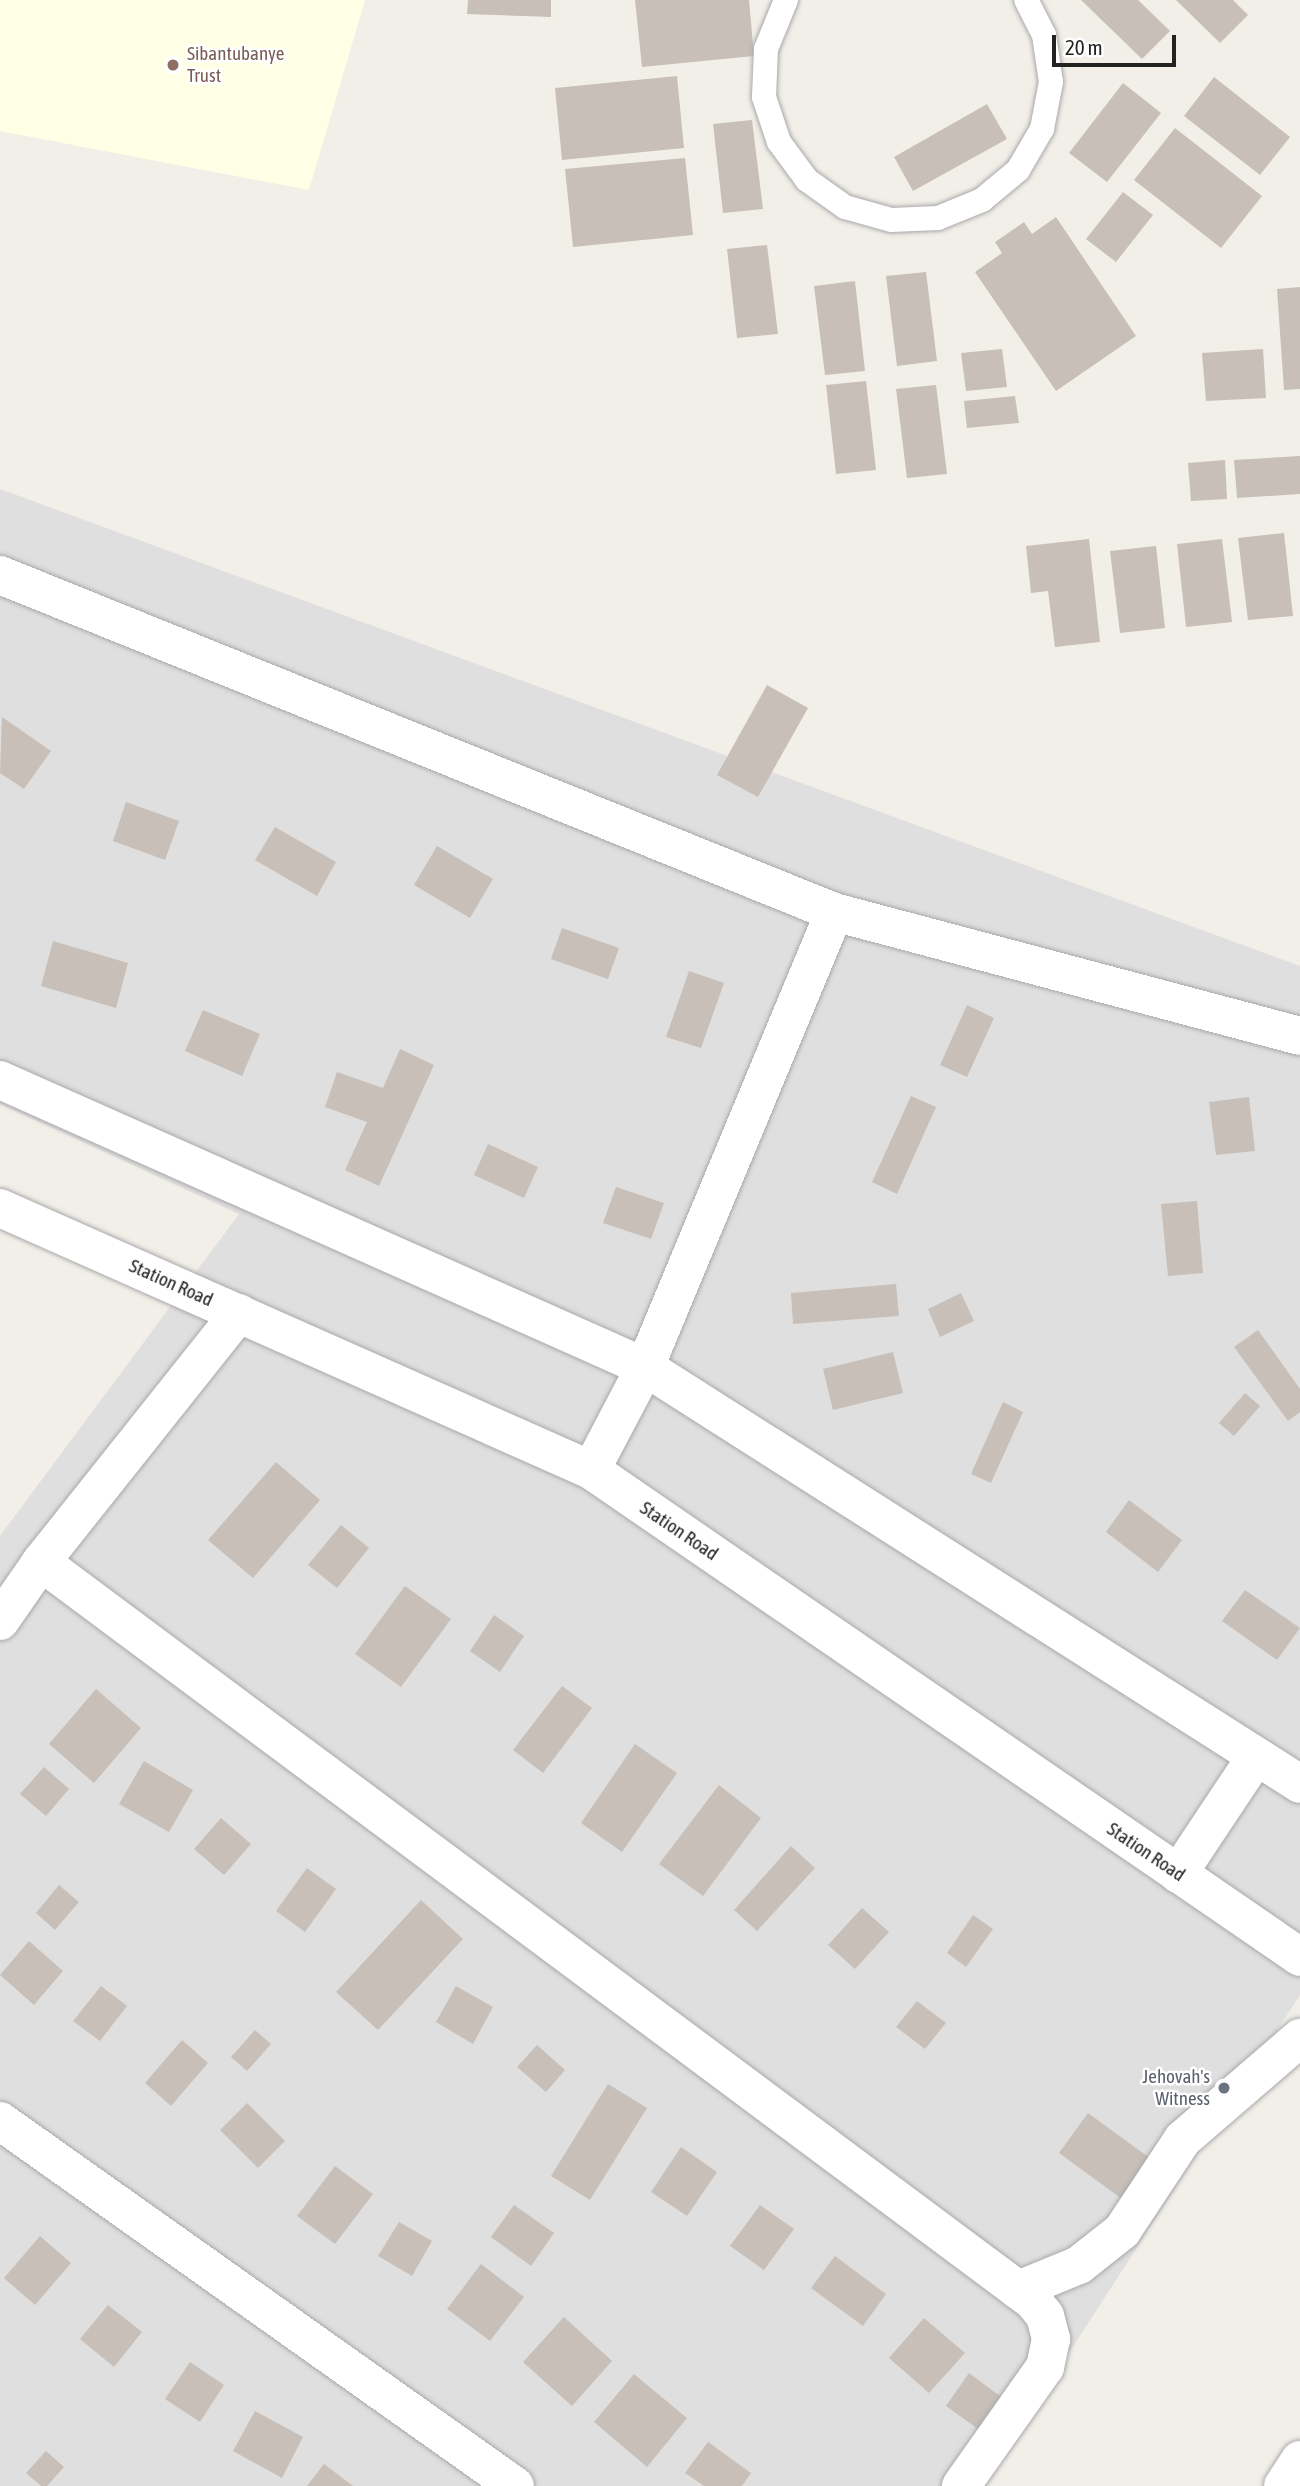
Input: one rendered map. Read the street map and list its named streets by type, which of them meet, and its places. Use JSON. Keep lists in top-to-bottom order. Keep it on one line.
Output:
{"streets":{"street":["Station Road"]},"places":["Sibantubanye Trust","Jehovah's Witness"],"scale_bar":"20 m"}
